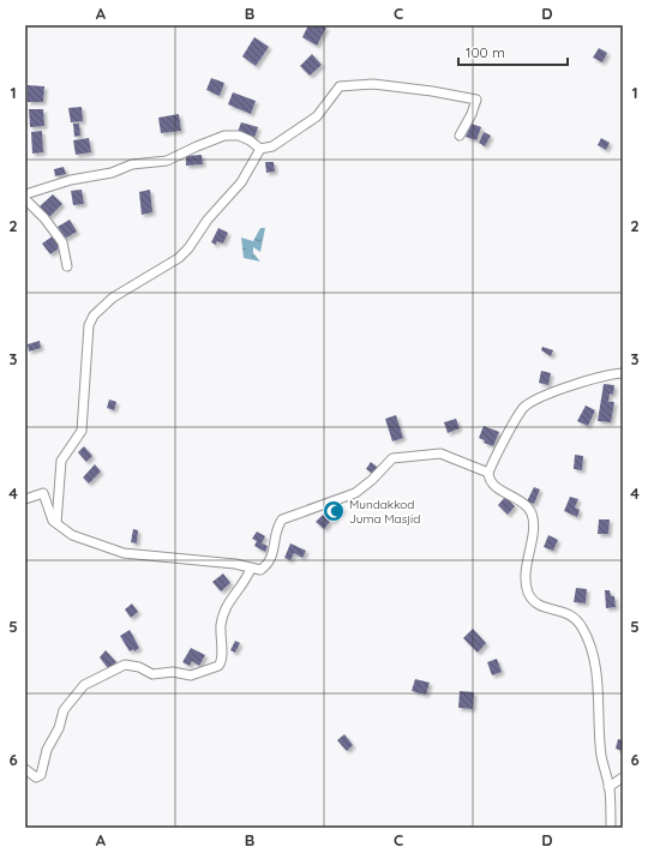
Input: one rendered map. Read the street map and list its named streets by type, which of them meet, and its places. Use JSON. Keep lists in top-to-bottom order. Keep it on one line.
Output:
{"places":{"mosque":["Mundakkod Juma Masjid"]},"scale_bar":"100 m","grid":{"columns":["A","B","C","D"],"rows":["1","2","3","4","5","6"]}}
